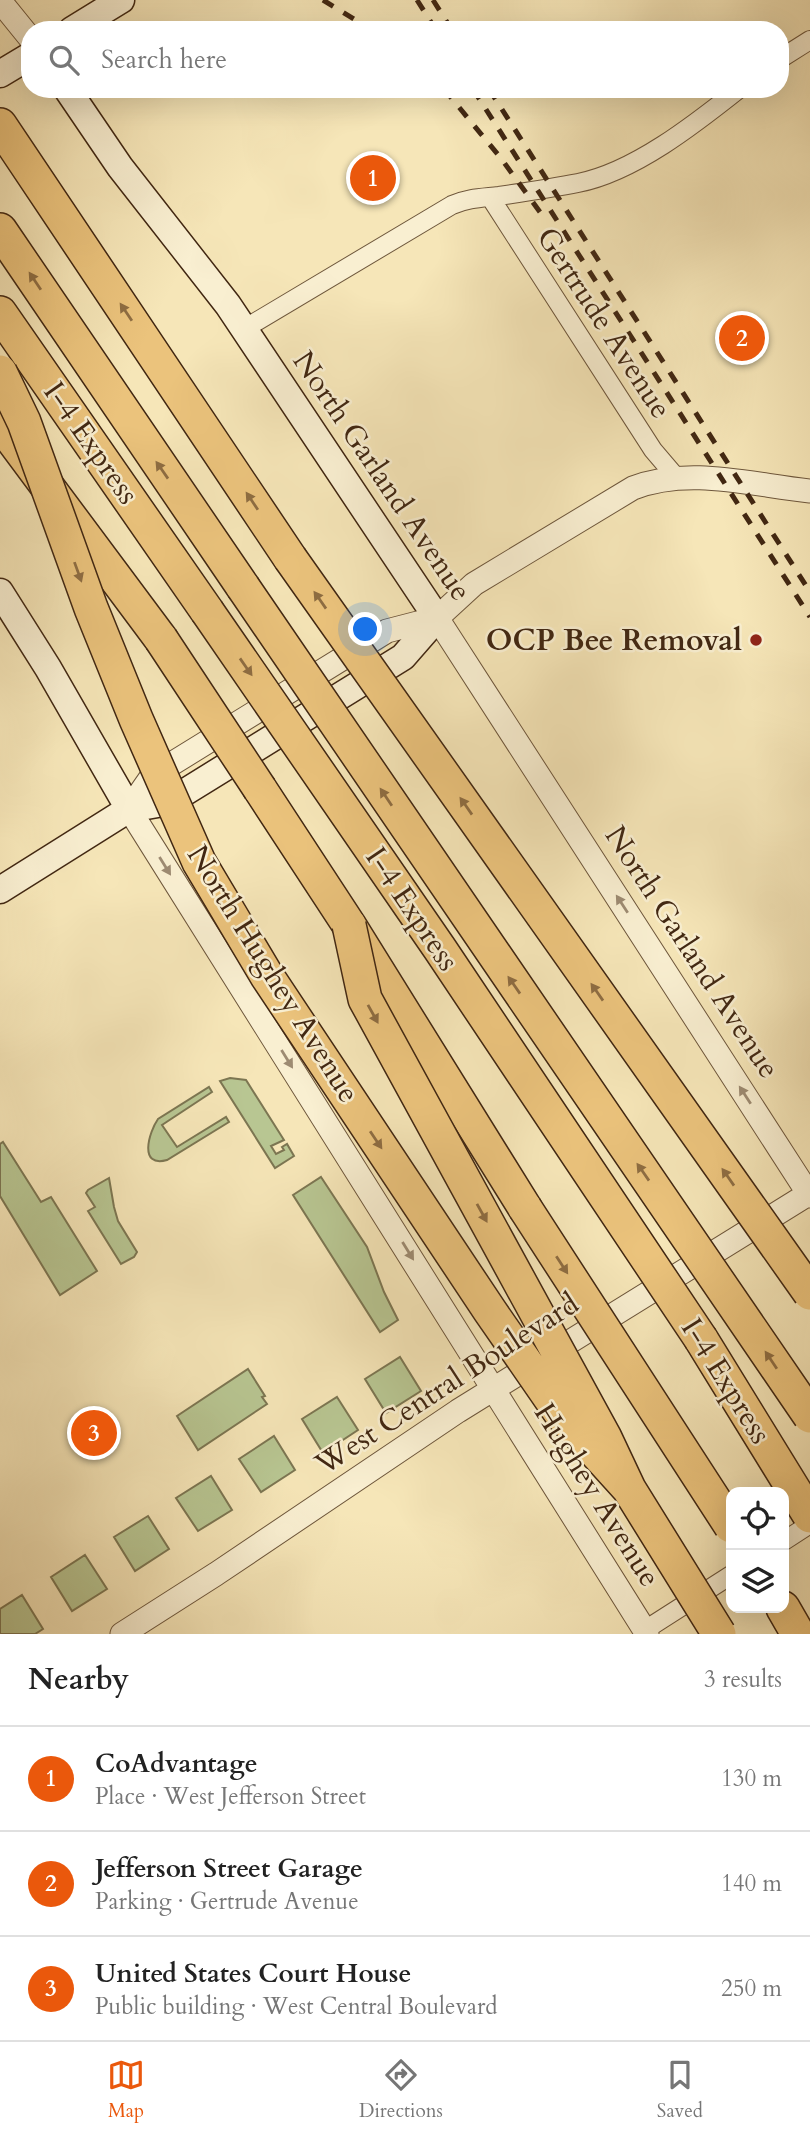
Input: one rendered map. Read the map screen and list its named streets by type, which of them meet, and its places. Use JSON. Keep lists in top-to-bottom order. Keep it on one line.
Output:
{"streets":{"highway":["I-4 Express"],"main road":["North Garland Avenue","North Hughey Avenue"],"street":["Gertrude Avenue","West Central Boulevard","Hughey Avenue"]},"crossings":[["North Garland Avenue","West Central Boulevard"],["North Hughey Avenue","West Central Boulevard"],["North Hughey Avenue","Hughey Avenue"],["West Central Boulevard","Hughey Avenue"]],"one_way":["North Garland Avenue","North Hughey Avenue"],"places":["OCP Bee Removal"],"page":{"search":"Search here","pins":["1","2","3"],"heading":["Nearby","3 results"],"list":[{"mark":"1","name":"CoAdvantage","note":"Place · West Jefferson Street","value":"130 m"},{"mark":"2","name":"Jefferson Street Garage","note":"Parking · Gertrude Avenue","value":"140 m"},{"mark":"3","name":"United States Court House","note":"Public building · West Central Boulevard","value":"250 m"}],"nav":["Map","Directions","Saved"]}}
